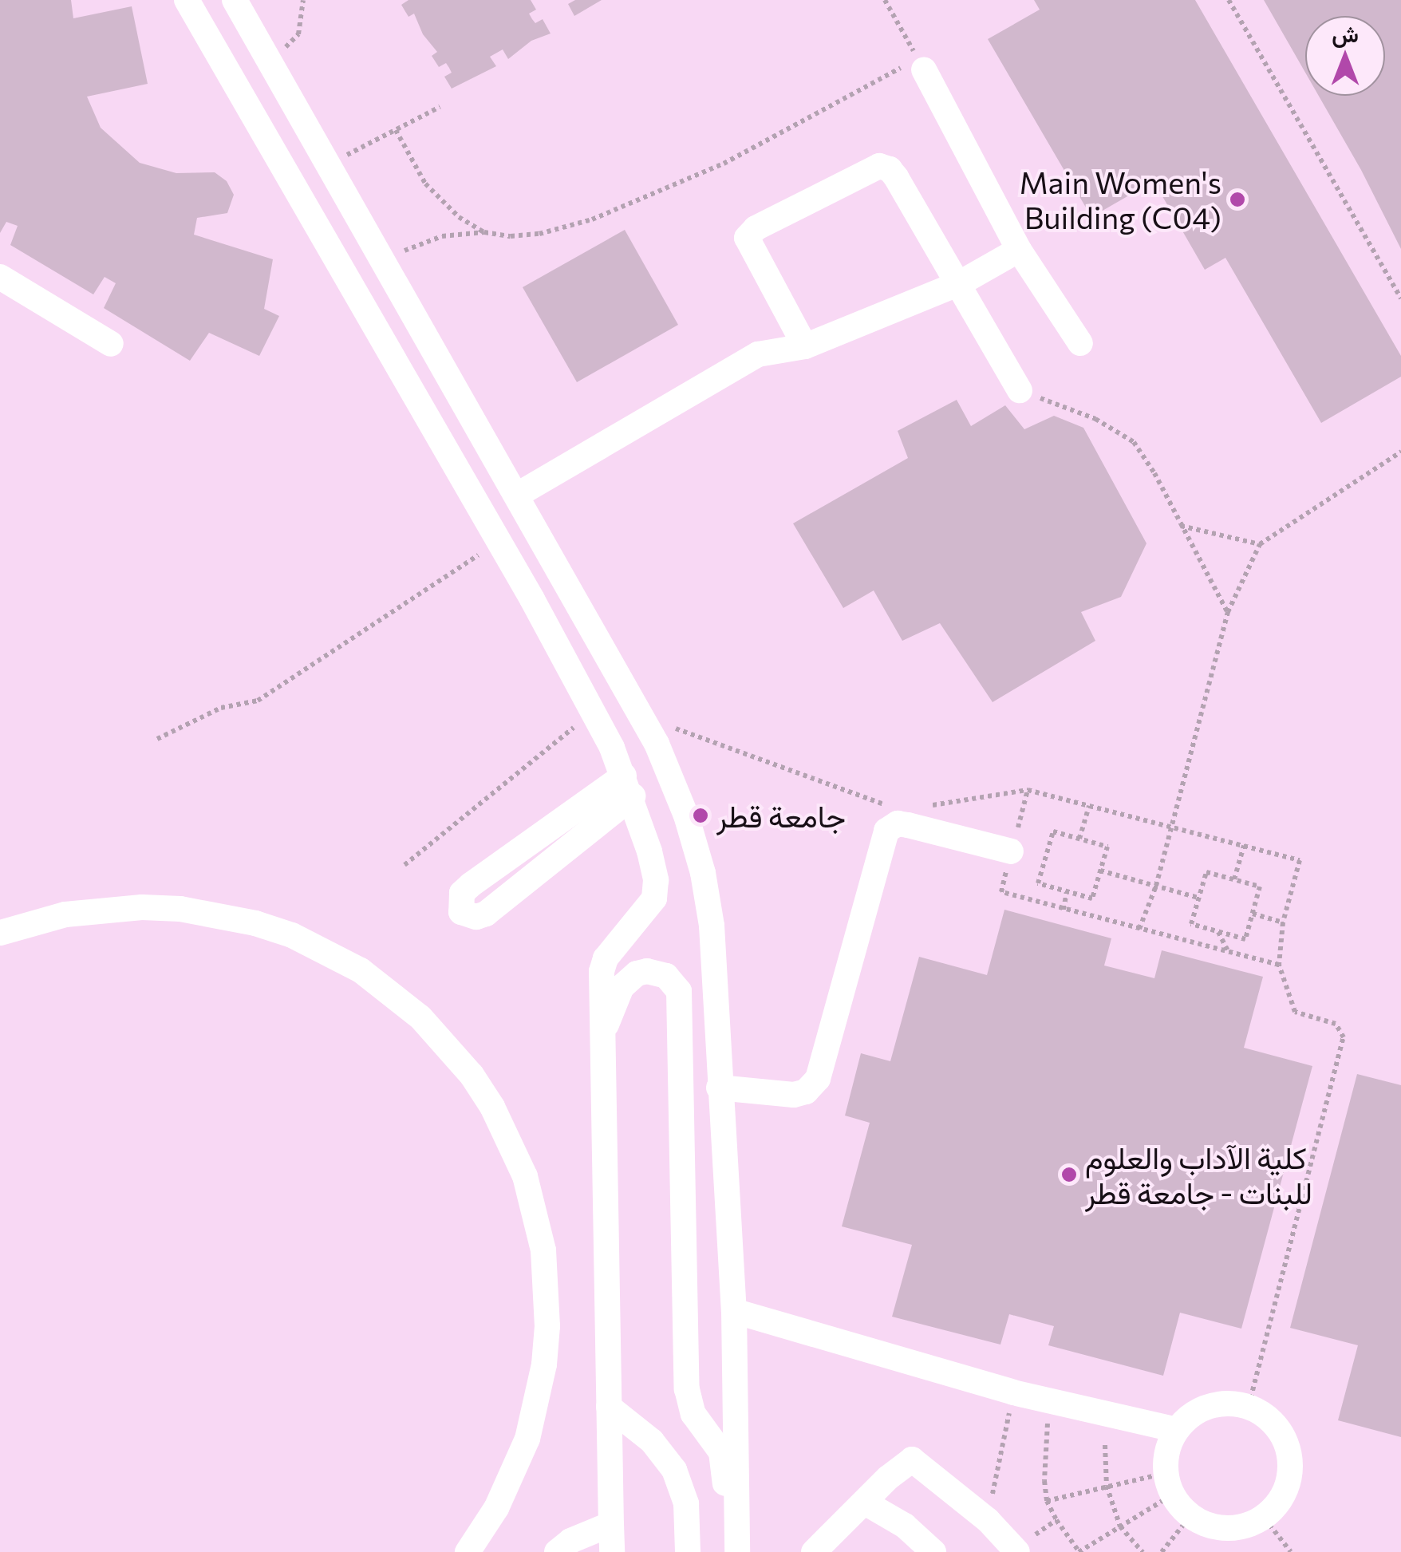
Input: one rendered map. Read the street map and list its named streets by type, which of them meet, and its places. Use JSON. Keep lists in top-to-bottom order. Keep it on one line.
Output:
{"places":["Main Women's Building (C04)","جامعة قطر","كلية الآداب والعلوم للبنات - جامعة قطر"],"north":"top"}
